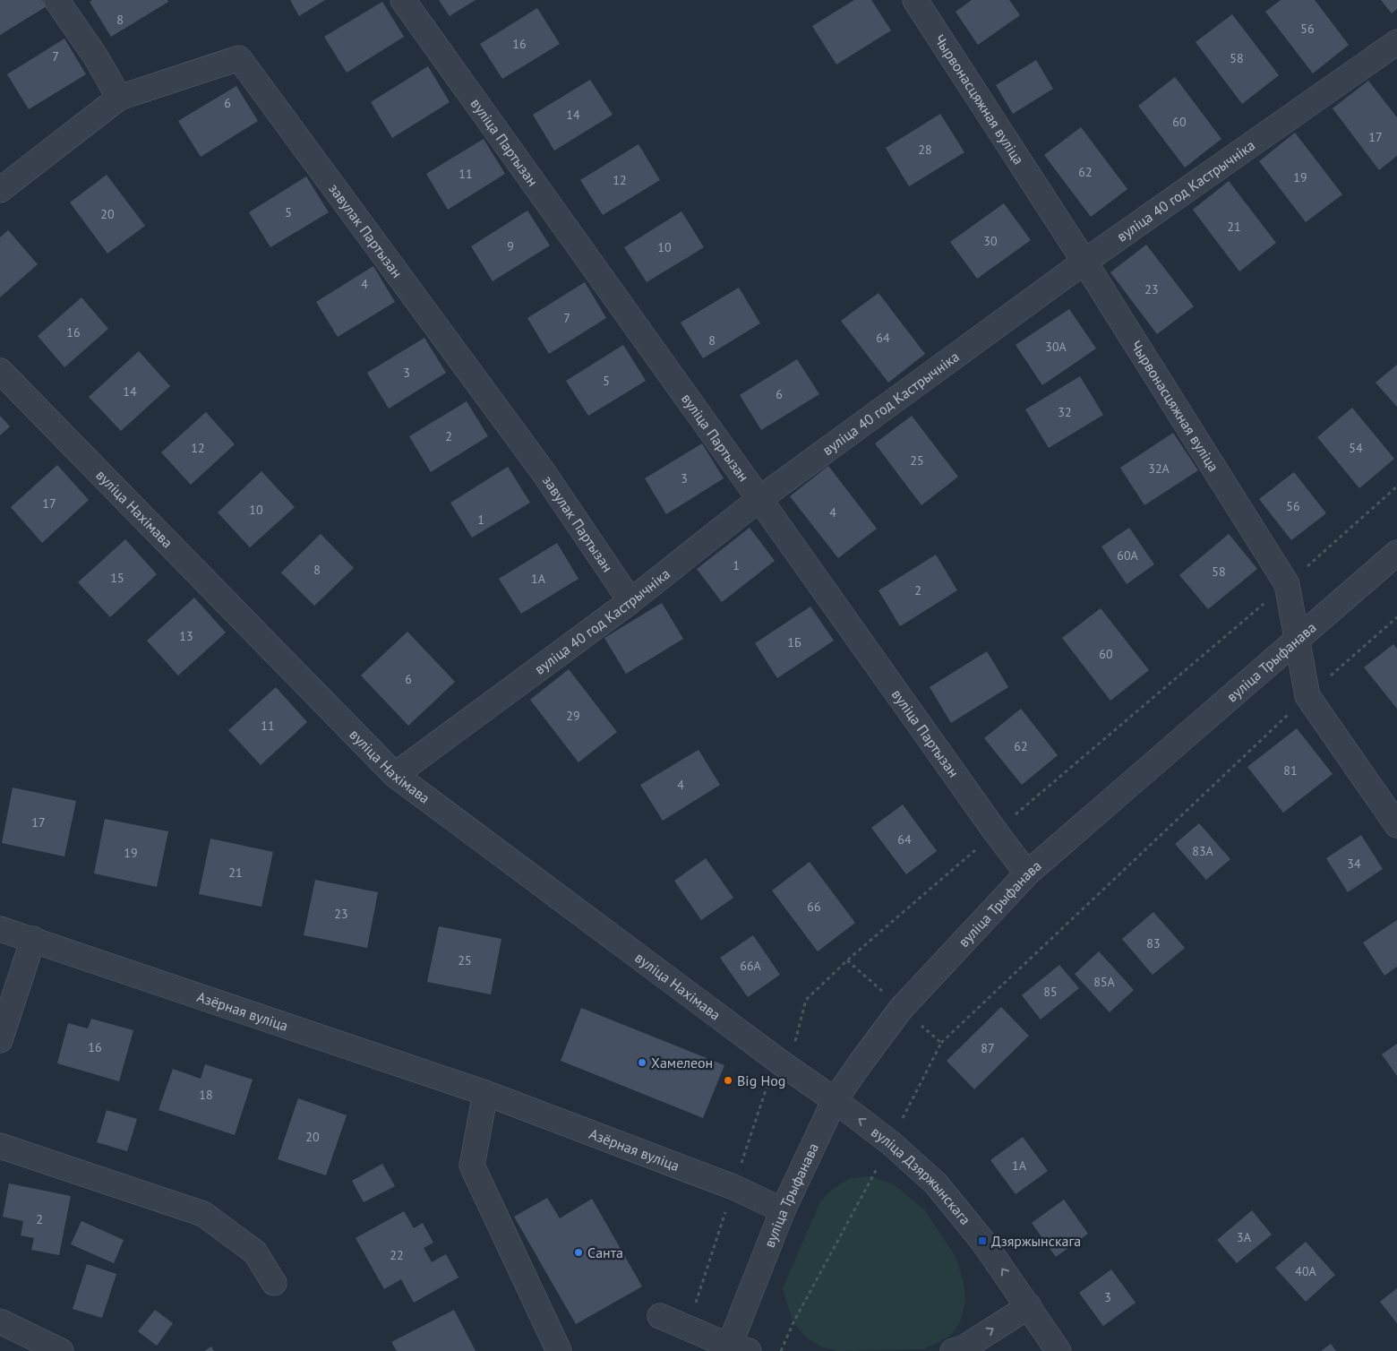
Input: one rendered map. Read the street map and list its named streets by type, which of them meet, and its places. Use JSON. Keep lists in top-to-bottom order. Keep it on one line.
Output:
{"streets":{"street":["Чырвонасцяжная вуліца","вуліца Партызан","вуліца 40 год Кастрычніка","завулак Партызан","вуліца Нахімава","вуліца Трыфанава","Азёрная вуліца","вуліца Дзяржынскага"]},"crossings":[["Чырвонасцяжная вуліца","вуліца 40 год Кастрычніка"],["Чырвонасцяжная вуліца","вуліца Трыфанава"],["вуліца Партызан","вуліца 40 год Кастрычніка"],["вуліца Партызан","вуліца Трыфанава"],["вуліца 40 год Кастрычніка","завулак Партызан"],["вуліца 40 год Кастрычніка","вуліца Нахімава"],["вуліца Нахімава","вуліца Трыфанава"],["вуліца Нахімава","вуліца Дзяржынскага"],["вуліца Трыфанава","Азёрная вуліца"],["вуліца Трыфанава","вуліца Дзяржынскага"]],"one_way":["вуліца Дзяржынскага"],"places":{"other":["Хамелеон","Big Hog","Санта"],"transit":["Дзяржынскага"]},"house_numbers":["8","56","16","7","58","6","14","60","17","28","62","11","19","12","5","20","21","30","9","10","4","23","7","16","64","8","30А","3","5","14","6","32","2","12","54","25","32А","3","17","56","10","4","1","60А","1","8","58","15","1А","2","13","1Б","60","6","29","11","62","81","4","17","64","83А","19","34","21","66","23","83","25","66А","85А","85","16","87","18","20","1А","2","3А","22","40А","3"]}
